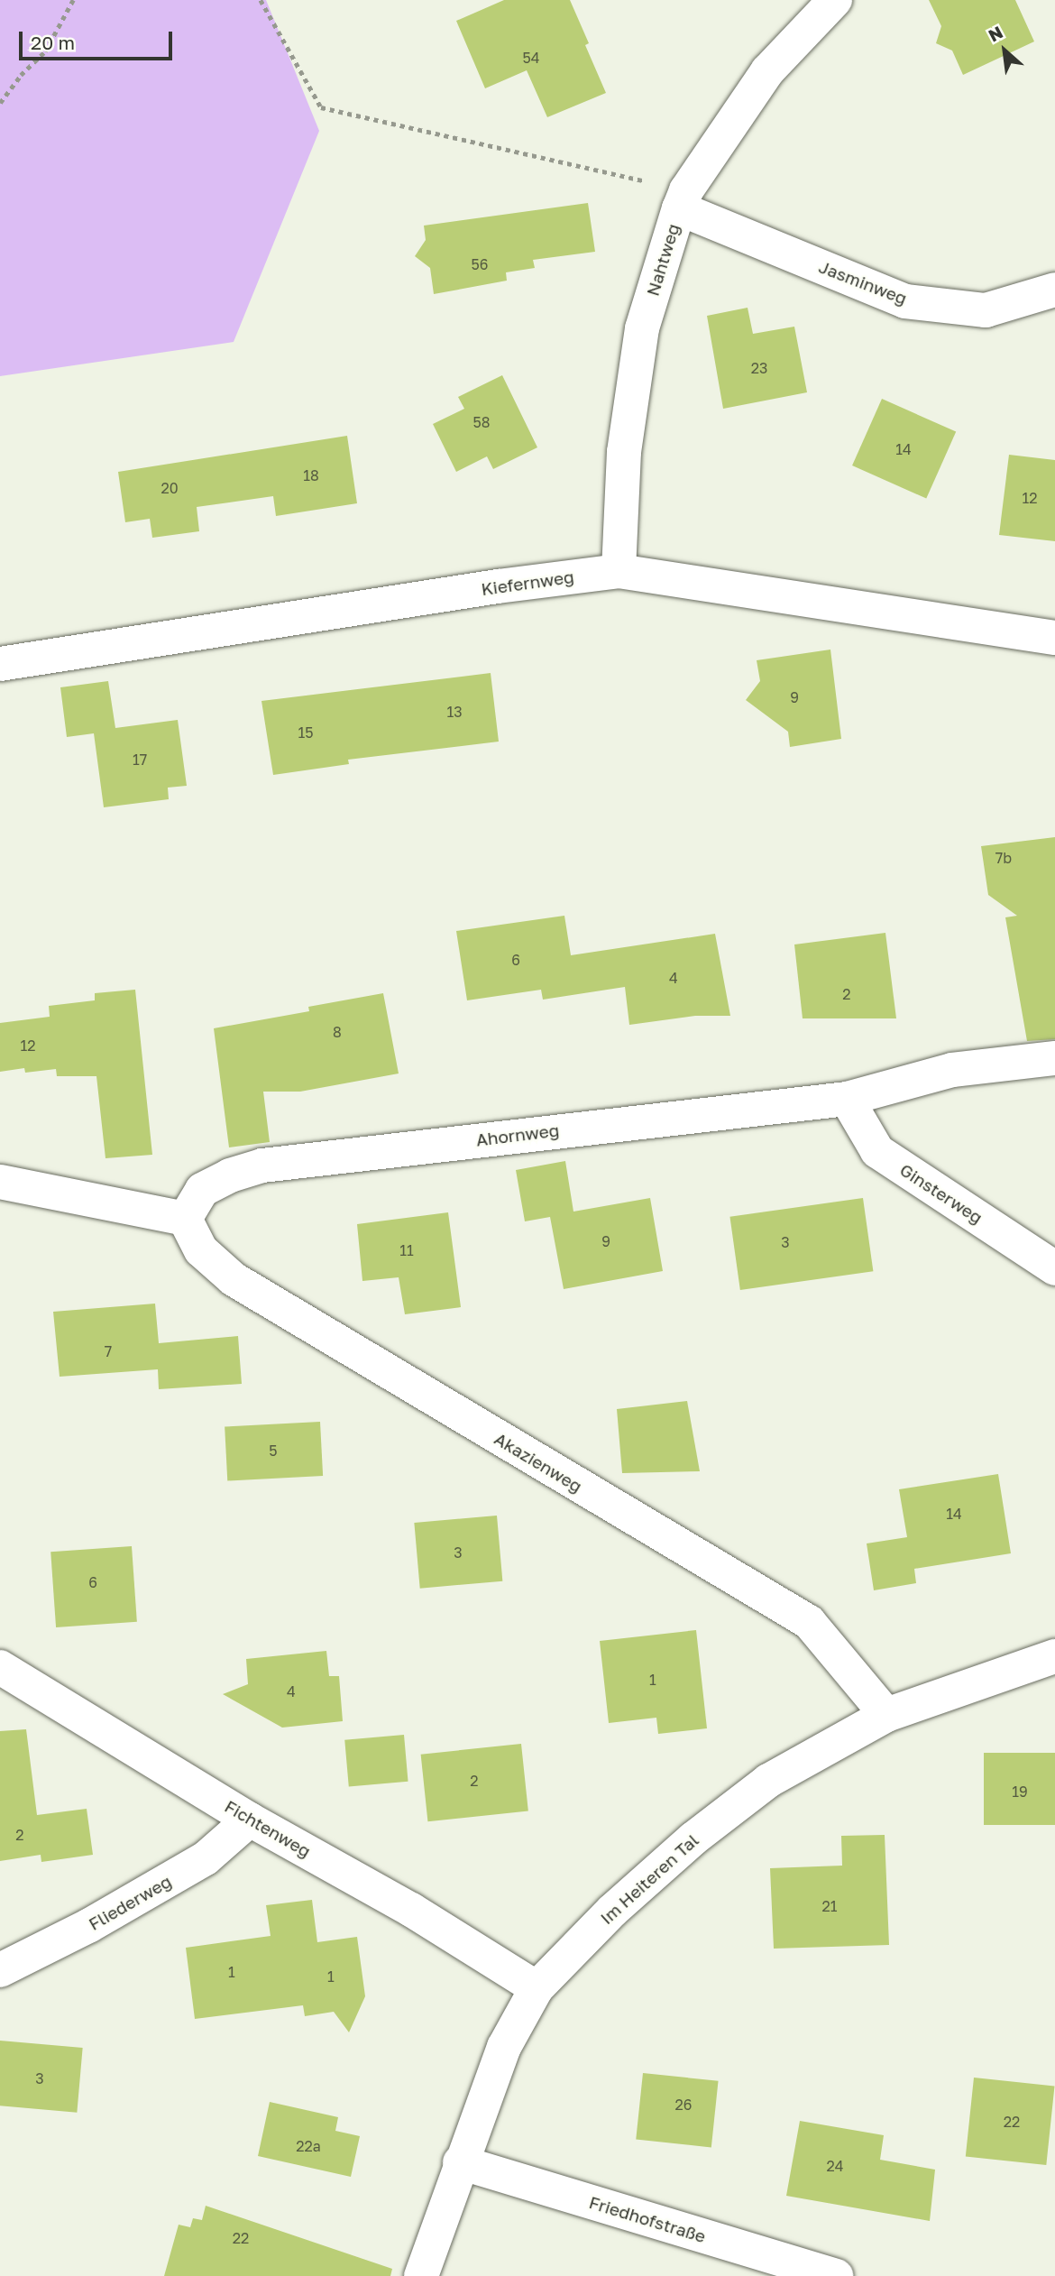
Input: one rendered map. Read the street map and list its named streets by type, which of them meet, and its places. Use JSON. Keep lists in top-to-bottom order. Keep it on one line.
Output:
{"streets":{"street":["Nahtweg","Jasminweg","Kiefernweg","Ahornweg","Ginsterweg","Akazienweg","Fichtenweg","Im Heiteren Tal","Fliederweg","Friedhofstraße"]},"crossings":[["Nahtweg","Jasminweg"],["Nahtweg","Kiefernweg"],["Ahornweg","Ginsterweg"],["Ahornweg","Akazienweg"],["Akazienweg","Im Heiteren Tal"],["Fichtenweg","Im Heiteren Tal"],["Fichtenweg","Fliederweg"],["Im Heiteren Tal","Friedhofstraße"]],"house_numbers":["54","56","23","58","14","18","20","12","9","13","15","17","7b","6","4","2","8","12","9","3","11","7","5","14","3","6","1","4","2","19","2","21","1","1","3","26","22","22a","24","22"],"scale_bar":"20 m","north":"top left"}
